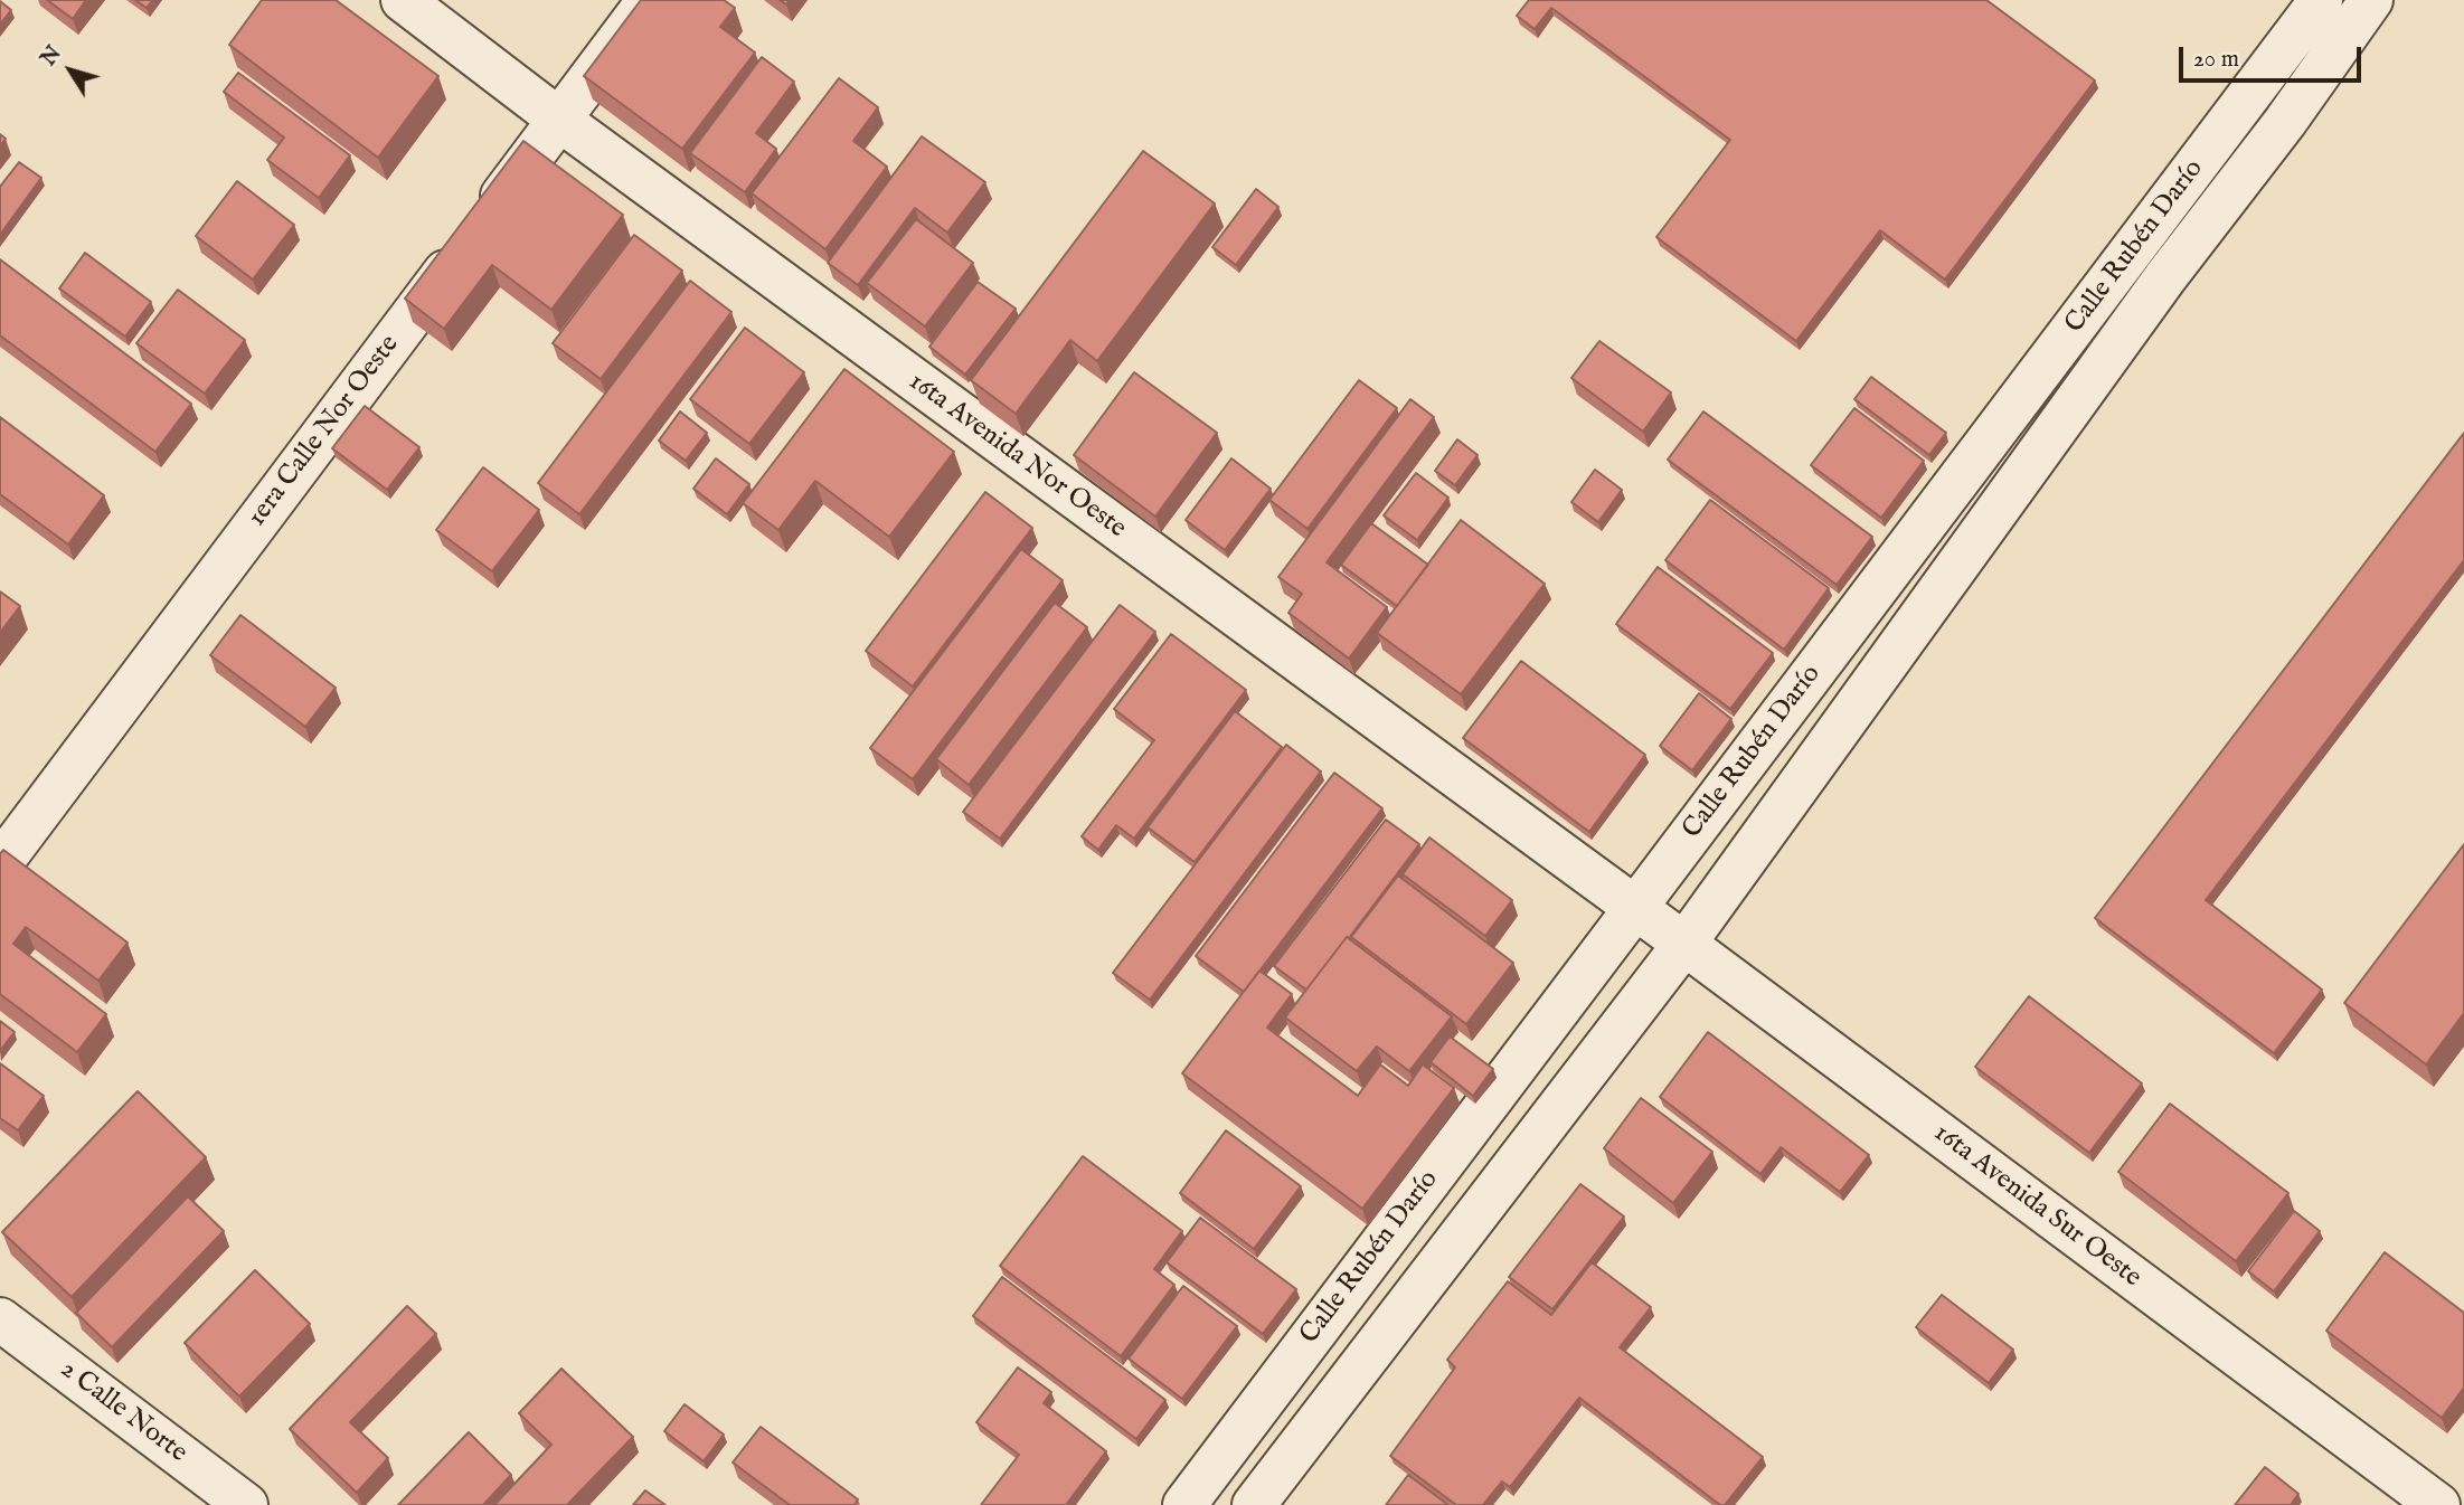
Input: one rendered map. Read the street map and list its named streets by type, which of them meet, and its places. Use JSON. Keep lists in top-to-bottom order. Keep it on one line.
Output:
{"streets":{"street":["Calle Rubén Darío","1era Calle Nor Oeste","16ta Avenida Nor Oeste","16ta Avenida Sur Oeste","2 Calle Norte"]},"crossings":[["Calle Rubén Darío","16ta Avenida Nor Oeste"],["Calle Rubén Darío","16ta Avenida Sur Oeste"],["1era Calle Nor Oeste","16ta Avenida Nor Oeste"],["16ta Avenida Nor Oeste","16ta Avenida Sur Oeste"]],"scale_bar":"20 m","north":"top left"}
